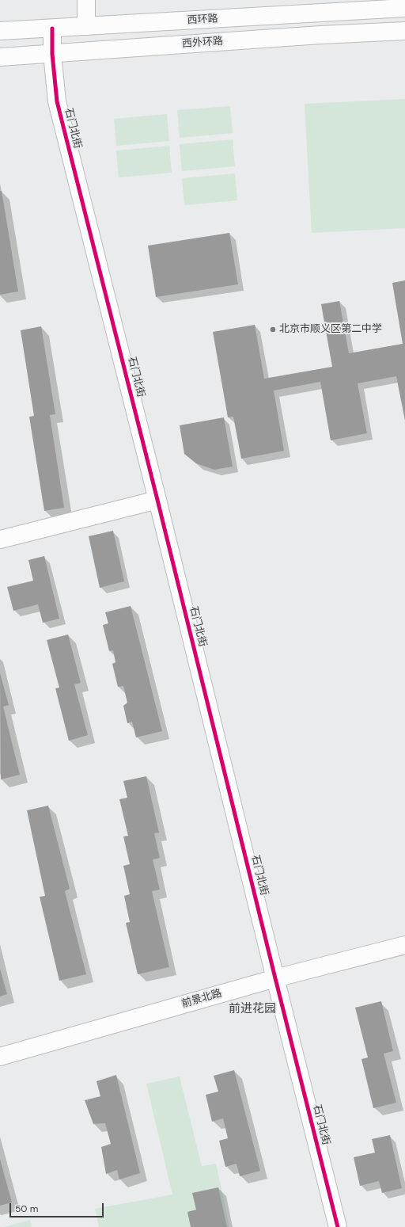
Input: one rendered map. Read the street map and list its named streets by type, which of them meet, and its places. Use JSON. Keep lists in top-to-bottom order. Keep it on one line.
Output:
{"streets":{"street":["西环路","西外环路","石门北街","前景北路"]},"crossings":[["西环路","石门北街"],["西外环路","石门北街"],["石门北街","前景北路"]],"districts":["前进花园"],"places":["北京市顺义区第二中学"],"scale_bar":"50 m"}
